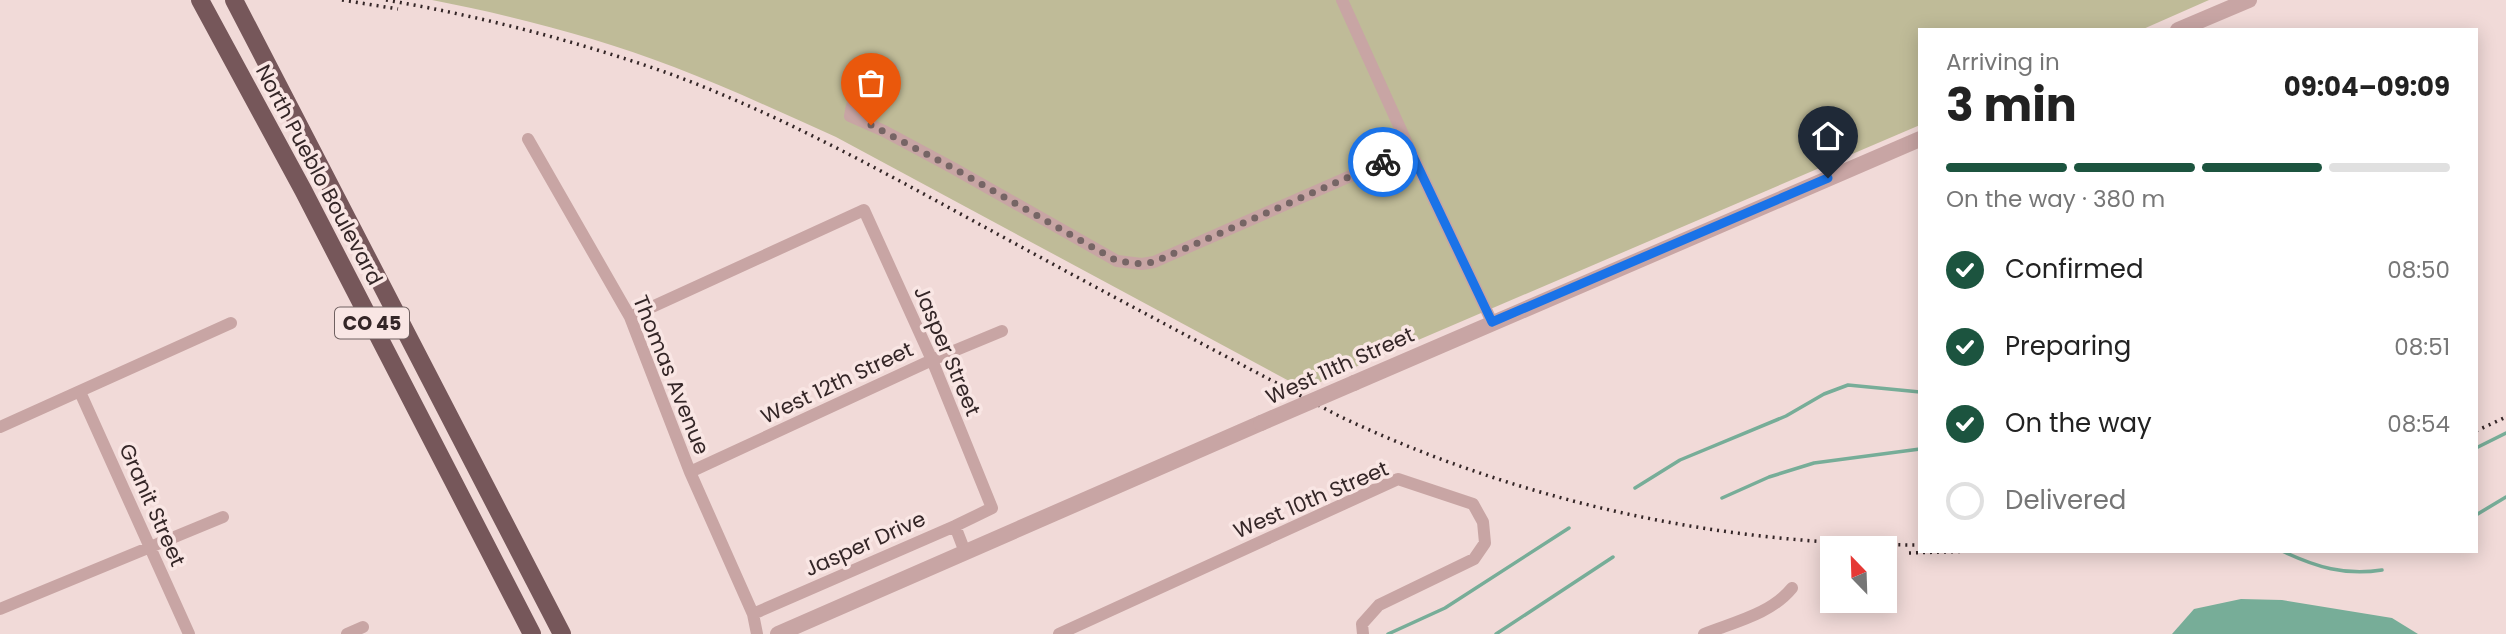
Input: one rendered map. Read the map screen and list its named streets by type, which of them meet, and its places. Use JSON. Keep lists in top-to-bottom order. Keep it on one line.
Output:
{"streets":{"main road":["North Pueblo Boulevard","CO 45"],"street":["Jasper Street","West 11th Street","Thomas Avenue","West 12th Street","West 10th Street","Granit Street","Jasper Drive"]},"crossings":[["Jasper Street","Thomas Avenue"],["Jasper Street","West 12th Street"],["Jasper Street","Jasper Drive"],["Thomas Avenue","West 12th Street"],["Thomas Avenue","Jasper Drive"]],"north":"top left","page":{"heading":["3 min","Arriving in","09:04–09:09"],"bar":"On the way · 380 m","list":[["Confirmed","08:50"],["Preparing","08:51"],["On the way","08:54"],"Delivered"]}}
